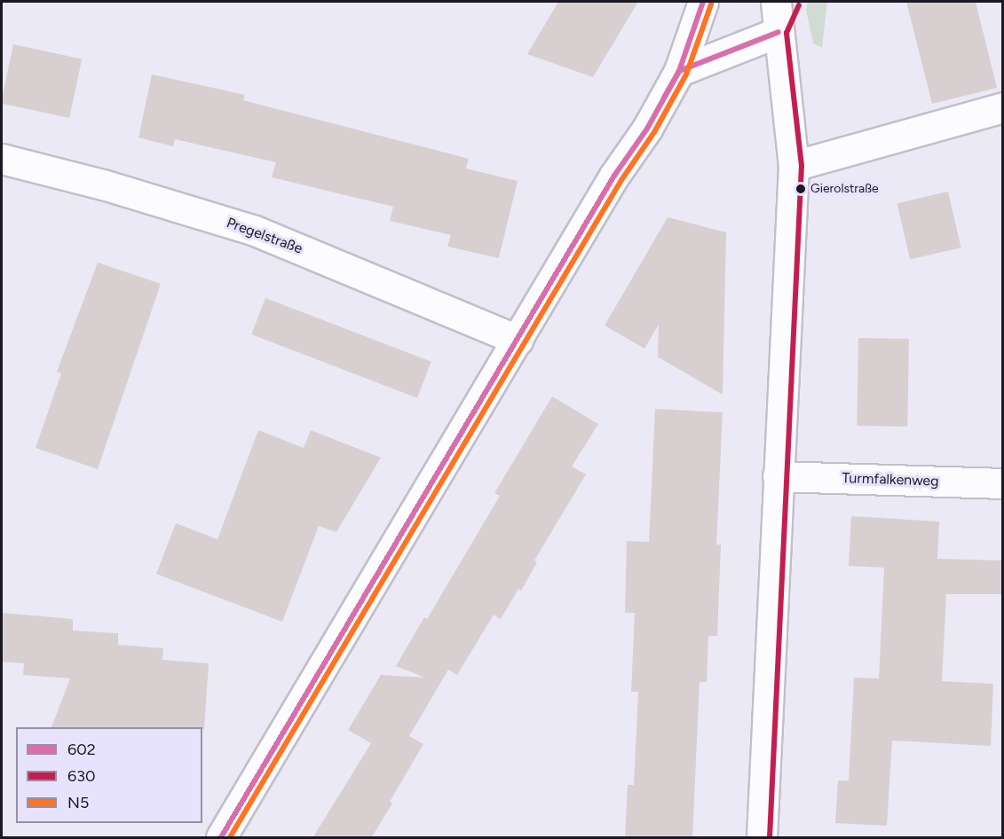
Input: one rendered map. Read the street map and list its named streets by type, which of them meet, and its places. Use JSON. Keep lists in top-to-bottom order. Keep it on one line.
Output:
{"streets":{"street":["Pregelstraße","Turmfalkenweg"]},"places":["Gierolstraße"],"lines":["transit line 602","transit line N5","transit line 630"],"legend":["602","630","N5"]}
